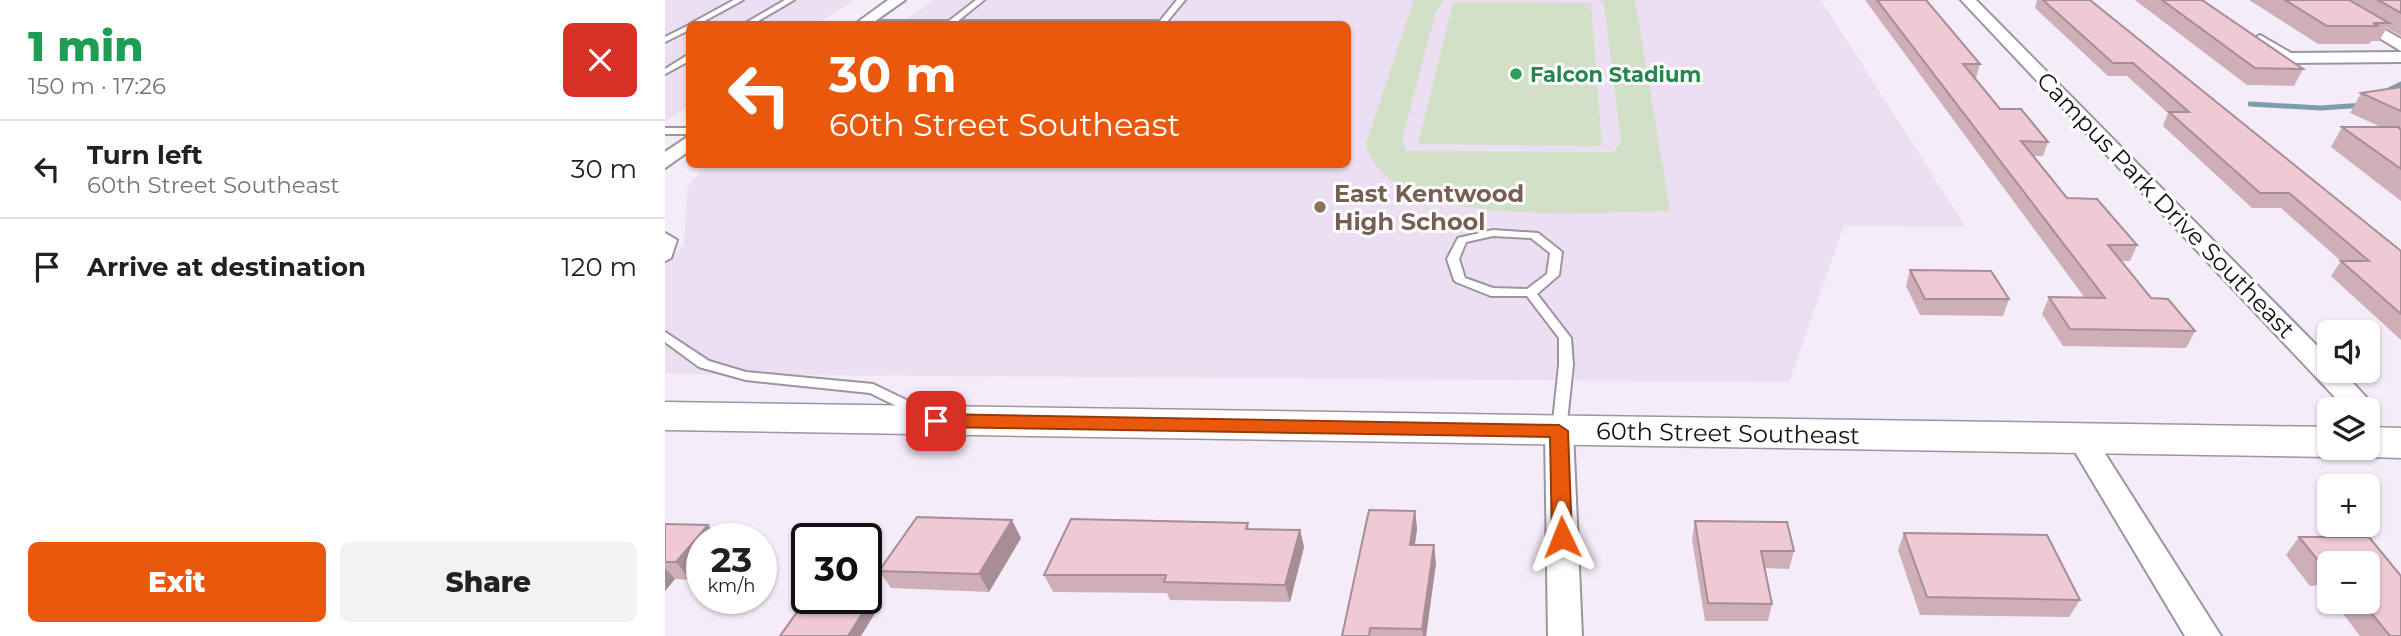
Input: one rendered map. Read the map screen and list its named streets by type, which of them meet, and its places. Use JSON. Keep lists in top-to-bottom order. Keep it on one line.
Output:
{"streets":{"main road":["60th Street Southeast"],"street":["Campus Park Drive Southeast"]},"places":["Falcon Stadium","East Kentwood High School"],"page":{"heading":["1 min","150 m · 17:26"],"turn":["30 m","60th Street Southeast"],"list":[{"name":"Turn left","note":"60th Street Southeast","value":"30 m"},{"name":"Arrive at destination","value":"120 m"}],"map_buttons":["+","−"],"speed":"23 km/h","limit":"30","buttons":["Exit","Share"]}}
